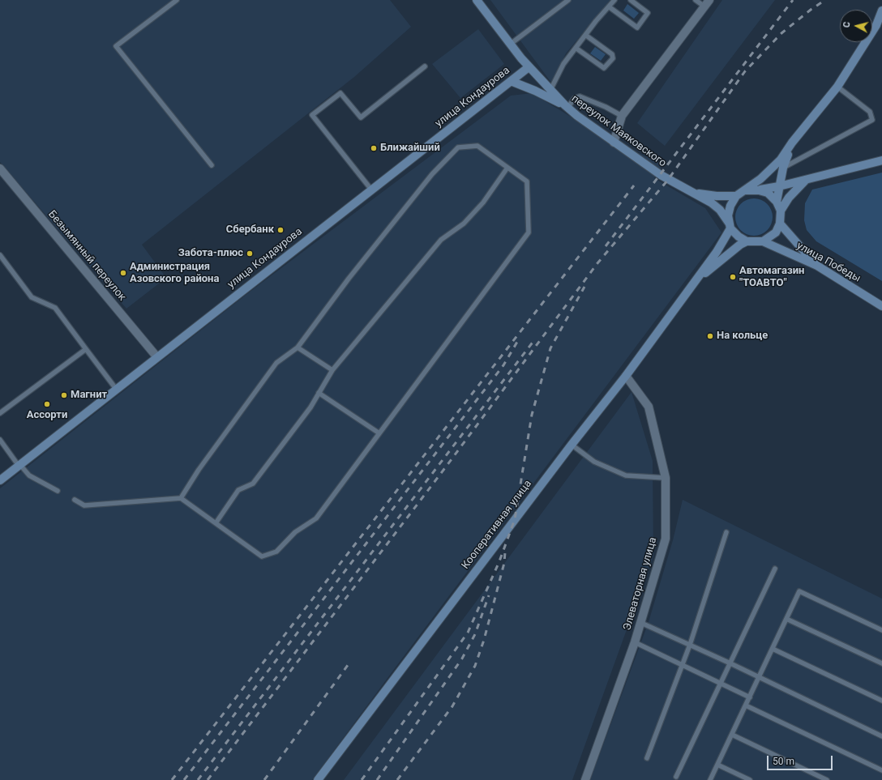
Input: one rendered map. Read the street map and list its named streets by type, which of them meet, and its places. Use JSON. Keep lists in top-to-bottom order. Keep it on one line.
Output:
{"streets":{"main road":["улица Кондаурова","переулок Маяковского","улица Победы","Кооперативная улица"],"street":["Безымянный переулок","Элеваторная улица"]},"crossings":[["улица Кондаурова","переулок Маяковского"],["улица Кондаурова","Безымянный переулок"],["улица Победы","Кооперативная улица"],["Кооперативная улица","Элеваторная улица"]],"places":["Ближайший","Сбербанк","Забота-плюс","Администрация Азовского района","Автомагазин \"ТОАВТО\"","На кольце","Магнит","Ассорти"],"scale_bar":"50 m","north":"left"}
